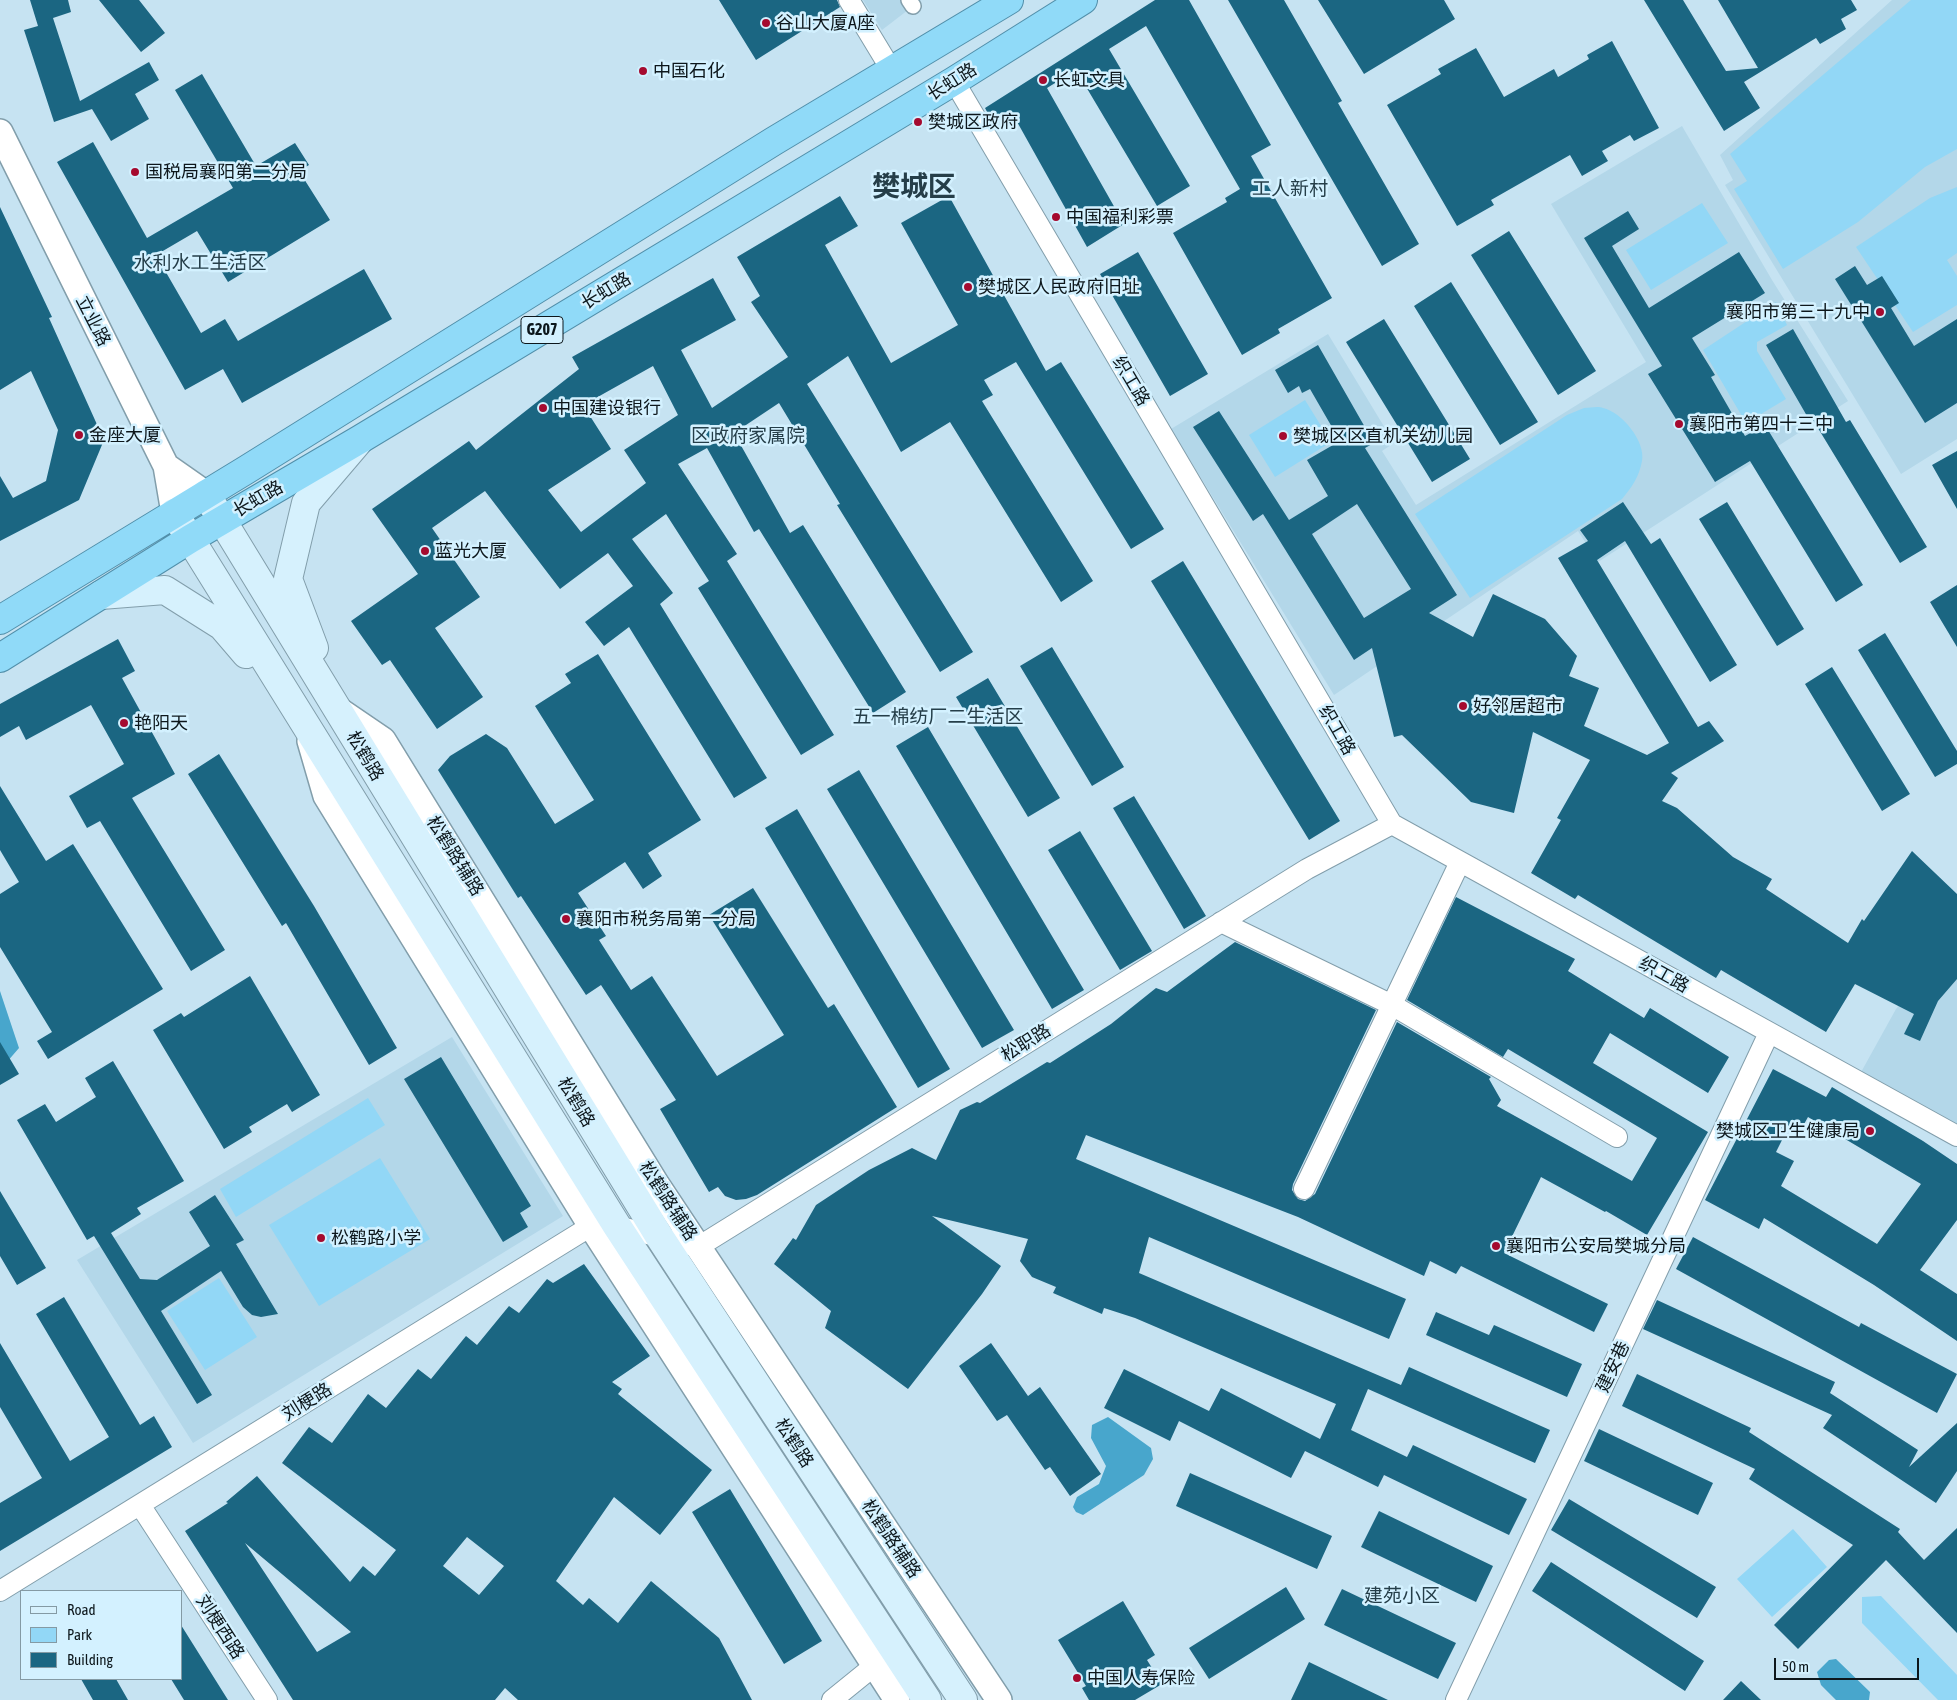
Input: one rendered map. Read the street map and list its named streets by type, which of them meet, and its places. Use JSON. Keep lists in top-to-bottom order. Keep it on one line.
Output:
{"streets":{"highway":["长虹路","G207"],"main road":["松鹤路"],"street":["立业路","织工路","松鹤路辅路","松职路","建安巷","刘梗路","刘梗西路"]},"crossings":[["长虹路","立业路"],["长虹路","织工路"],["长虹路","松鹤路"],["立业路","松鹤路"],["织工路","松职路"],["织工路","建安巷"],["松鹤路","松鹤路辅路"],["松鹤路","刘梗路"],["松鹤路辅路","松职路"],["刘梗路","刘梗西路"]],"districts":["樊城区","工人新村","水利水工生活区","区政府家属院","五一棉纺厂二生活区","建苑小区"],"places":["谷山大厦A座","中国石化","长虹文具","樊城区政府","国税局襄阳第二分局","中国福利彩票","樊城区人民政府旧址","襄阳市第三十九中","中国建设银行","襄阳市第四十三中","金座大厦","樊城区区直机关幼儿园","蓝光大厦","好邻居超市","艳阳天","襄阳市税务局第一分局","樊城区卫生健康局","松鹤路小学","襄阳市公安局樊城分局","中国人寿保险"],"legend":["Road","Park","Building"],"scale_bar":"50 m"}
